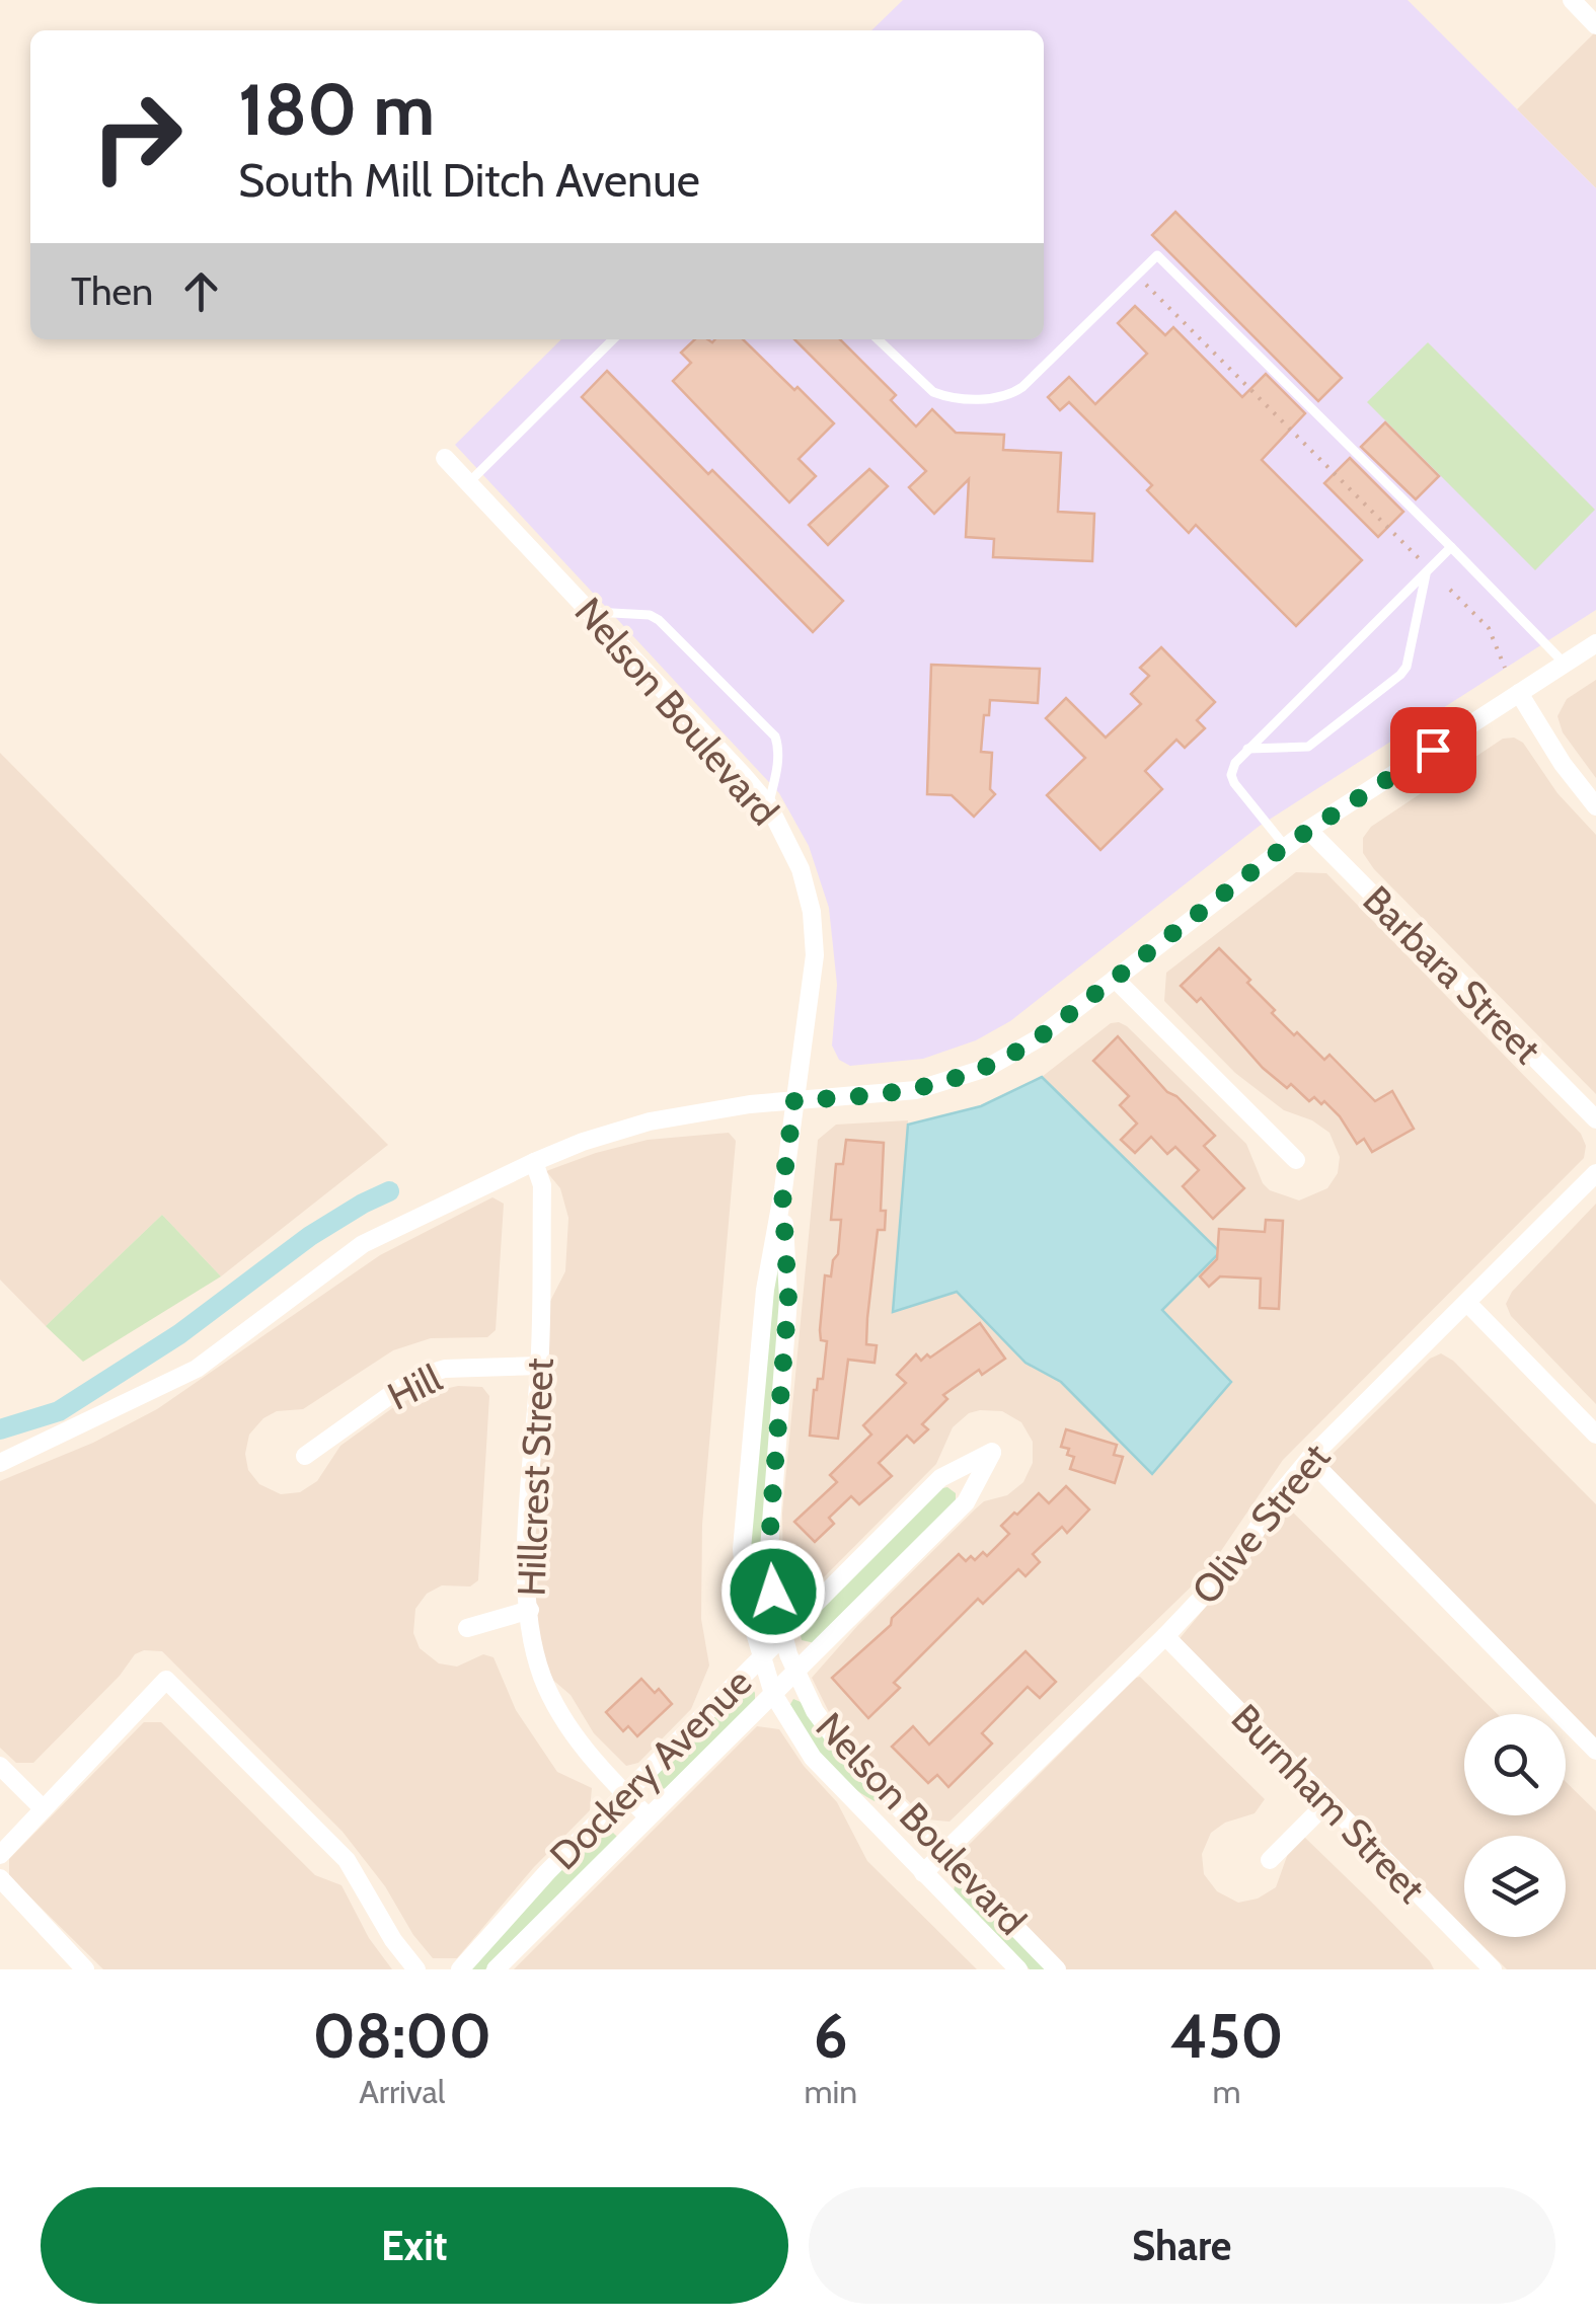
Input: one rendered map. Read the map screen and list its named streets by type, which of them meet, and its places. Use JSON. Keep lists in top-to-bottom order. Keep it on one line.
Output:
{"streets":{"street":["Nelson Boulevard","Barbara Street","Hill","Hillcrest Street","Olive Street","Dockery Avenue","Burnham Street"]},"crossings":[["Nelson Boulevard","Olive Street"],["Nelson Boulevard","Dockery Avenue"],["Hill","Hillcrest Street"],["Hillcrest Street","Dockery Avenue"],["Olive Street","Burnham Street"]],"page":{"turn":["180 m","South Mill Ditch Avenue"],"then":"Then","eta":["08:00","Arrival","6","min","450","m"],"buttons":["Exit","Share"]}}
